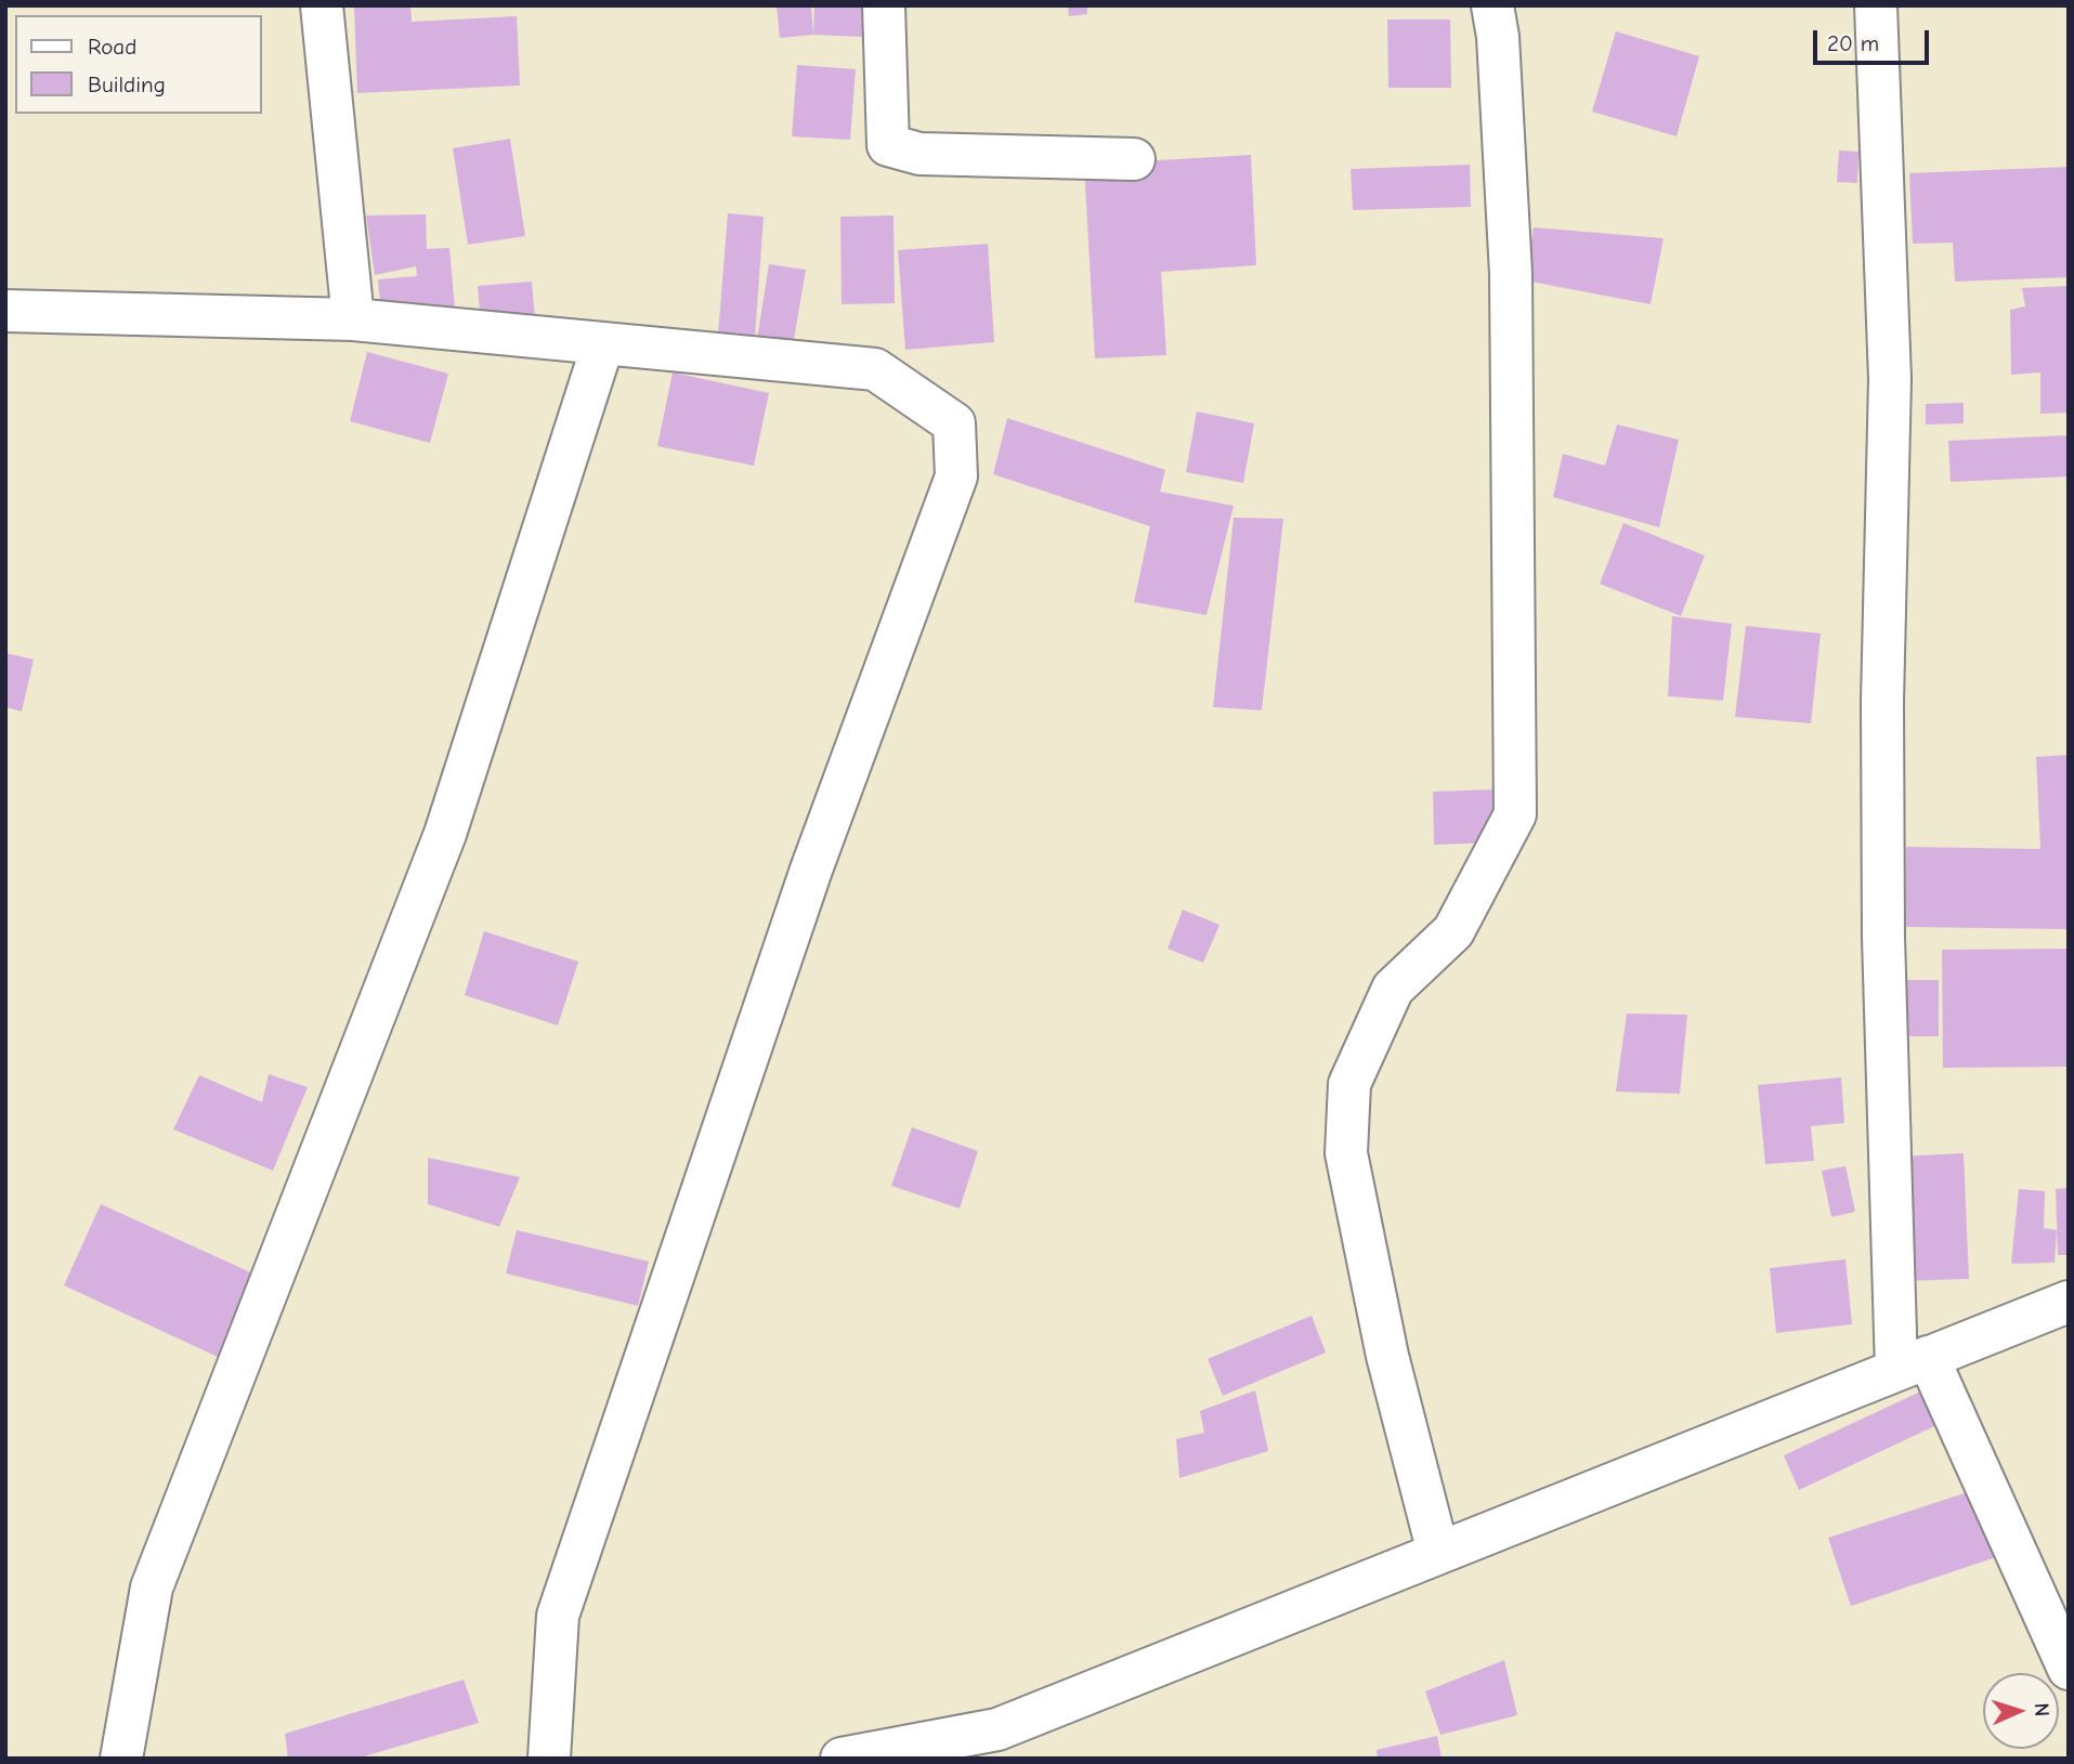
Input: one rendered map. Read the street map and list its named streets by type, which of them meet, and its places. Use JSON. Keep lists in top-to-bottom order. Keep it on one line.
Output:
{"legend":["Road","Building"],"scale_bar":"20 m","north":"right"}
